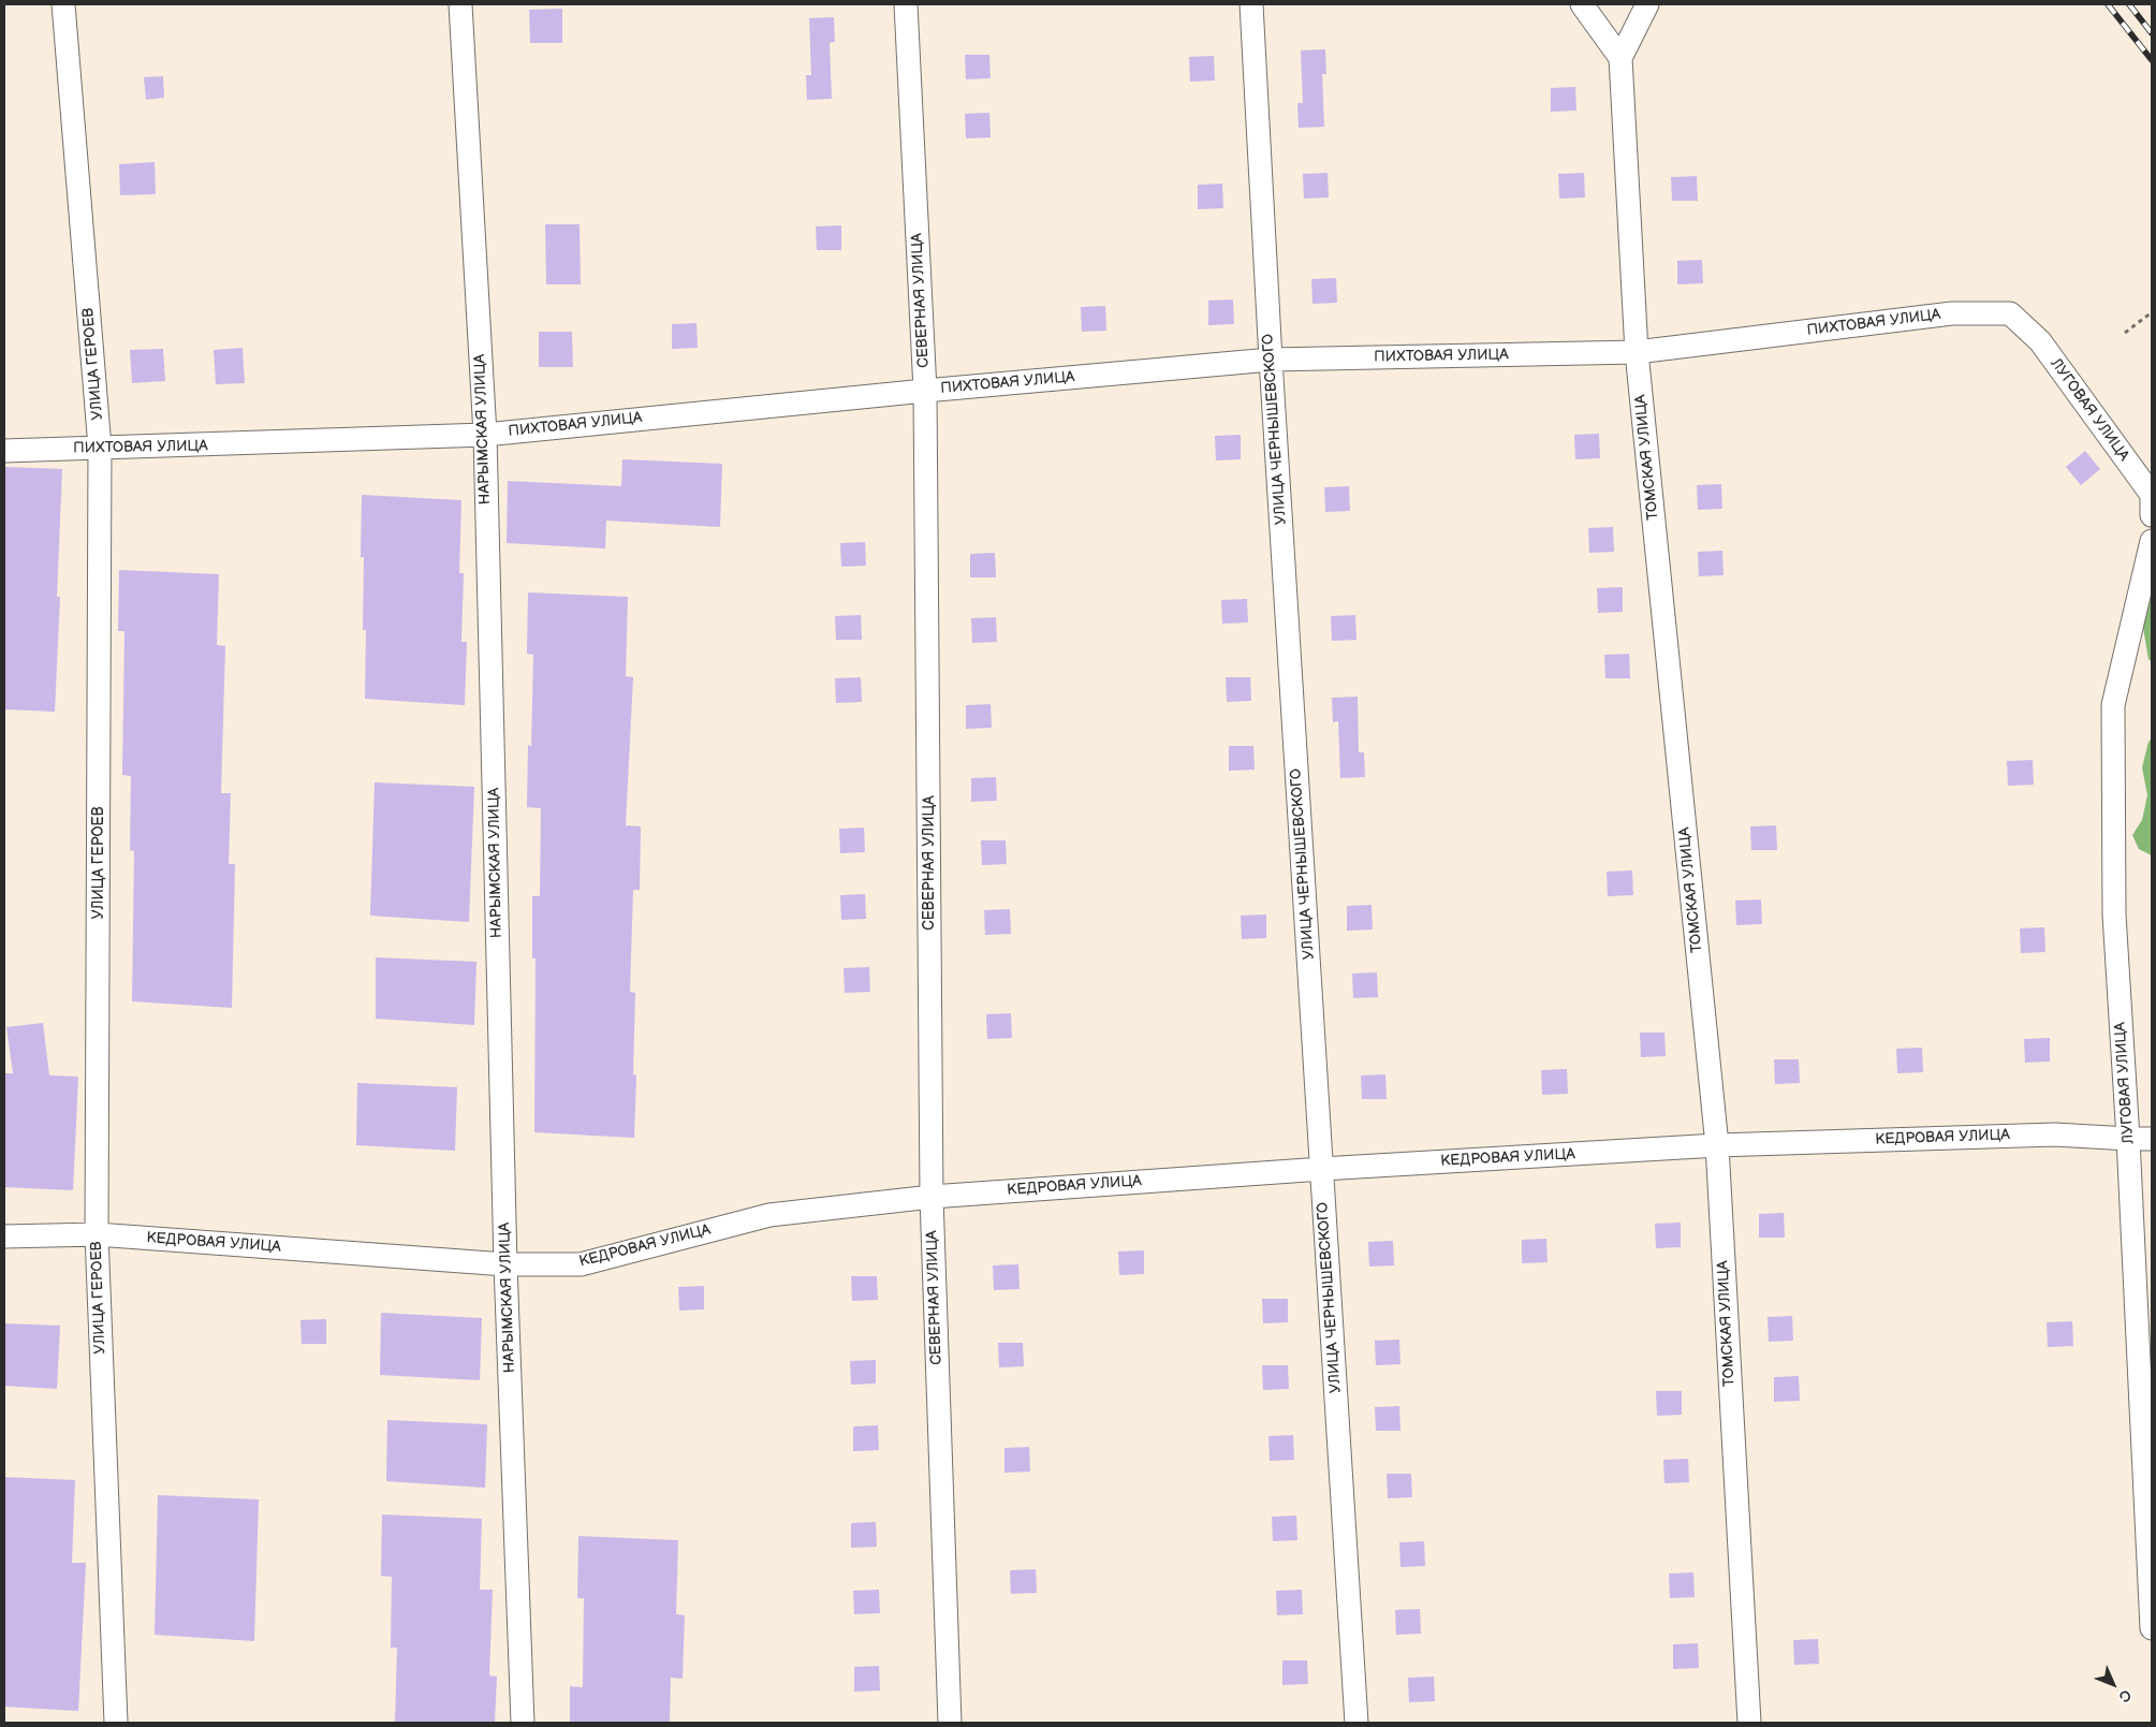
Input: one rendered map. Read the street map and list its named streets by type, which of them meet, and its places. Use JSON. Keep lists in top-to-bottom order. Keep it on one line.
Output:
{"streets":{"street":["СЕВЕРНАЯ УЛИЦА","ПИХТОВАЯ УЛИЦА","УЛИЦА ГЕРОЕВ","ЛУГОВАЯ УЛИЦА","НАРЫМСКАЯ УЛИЦА","УЛИЦА ЧЕРНЫШЕВСКОГО","ТОМСКАЯ УЛИЦА","КЕДРОВАЯ УЛИЦА"]},"crossings":[["СЕВЕРНАЯ УЛИЦА","ПИХТОВАЯ УЛИЦА"],["СЕВЕРНАЯ УЛИЦА","КЕДРОВАЯ УЛИЦА"],["ПИХТОВАЯ УЛИЦА","УЛИЦА ГЕРОЕВ"],["ПИХТОВАЯ УЛИЦА","ЛУГОВАЯ УЛИЦА"],["ПИХТОВАЯ УЛИЦА","НАРЫМСКАЯ УЛИЦА"],["ПИХТОВАЯ УЛИЦА","УЛИЦА ЧЕРНЫШЕВСКОГО"],["ПИХТОВАЯ УЛИЦА","ТОМСКАЯ УЛИЦА"],["УЛИЦА ГЕРОЕВ","КЕДРОВАЯ УЛИЦА"],["ЛУГОВАЯ УЛИЦА","КЕДРОВАЯ УЛИЦА"],["НАРЫМСКАЯ УЛИЦА","КЕДРОВАЯ УЛИЦА"],["УЛИЦА ЧЕРНЫШЕВСКОГО","КЕДРОВАЯ УЛИЦА"],["ТОМСКАЯ УЛИЦА","КЕДРОВАЯ УЛИЦА"]],"north":"bottom right"}
